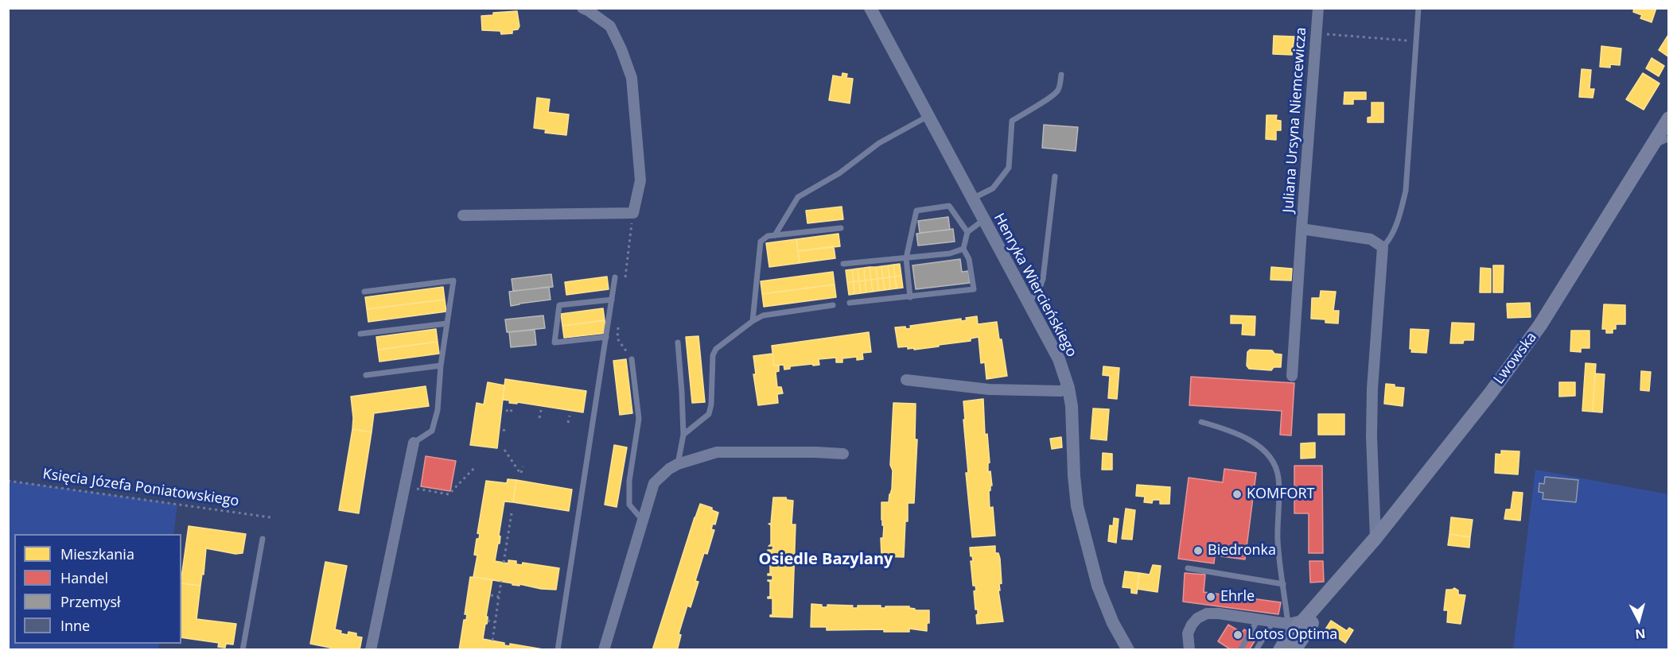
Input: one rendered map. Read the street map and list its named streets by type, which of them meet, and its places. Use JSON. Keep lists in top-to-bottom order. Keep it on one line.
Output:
{"streets":{"main road":["Lwowska"],"street":["Juliana Ursyna Niemcewicza","Henryka Wiercieńskiego"],"path":["Księcia Józefa Poniatowskiego"]},"districts":["Osiedle Bazylany"],"places":["KOMFORT","Biedronka","Ehrle","Lotos Optima"],"legend":["Mieszkania","Handel","Przemysł","Inne"],"north":"bottom"}
